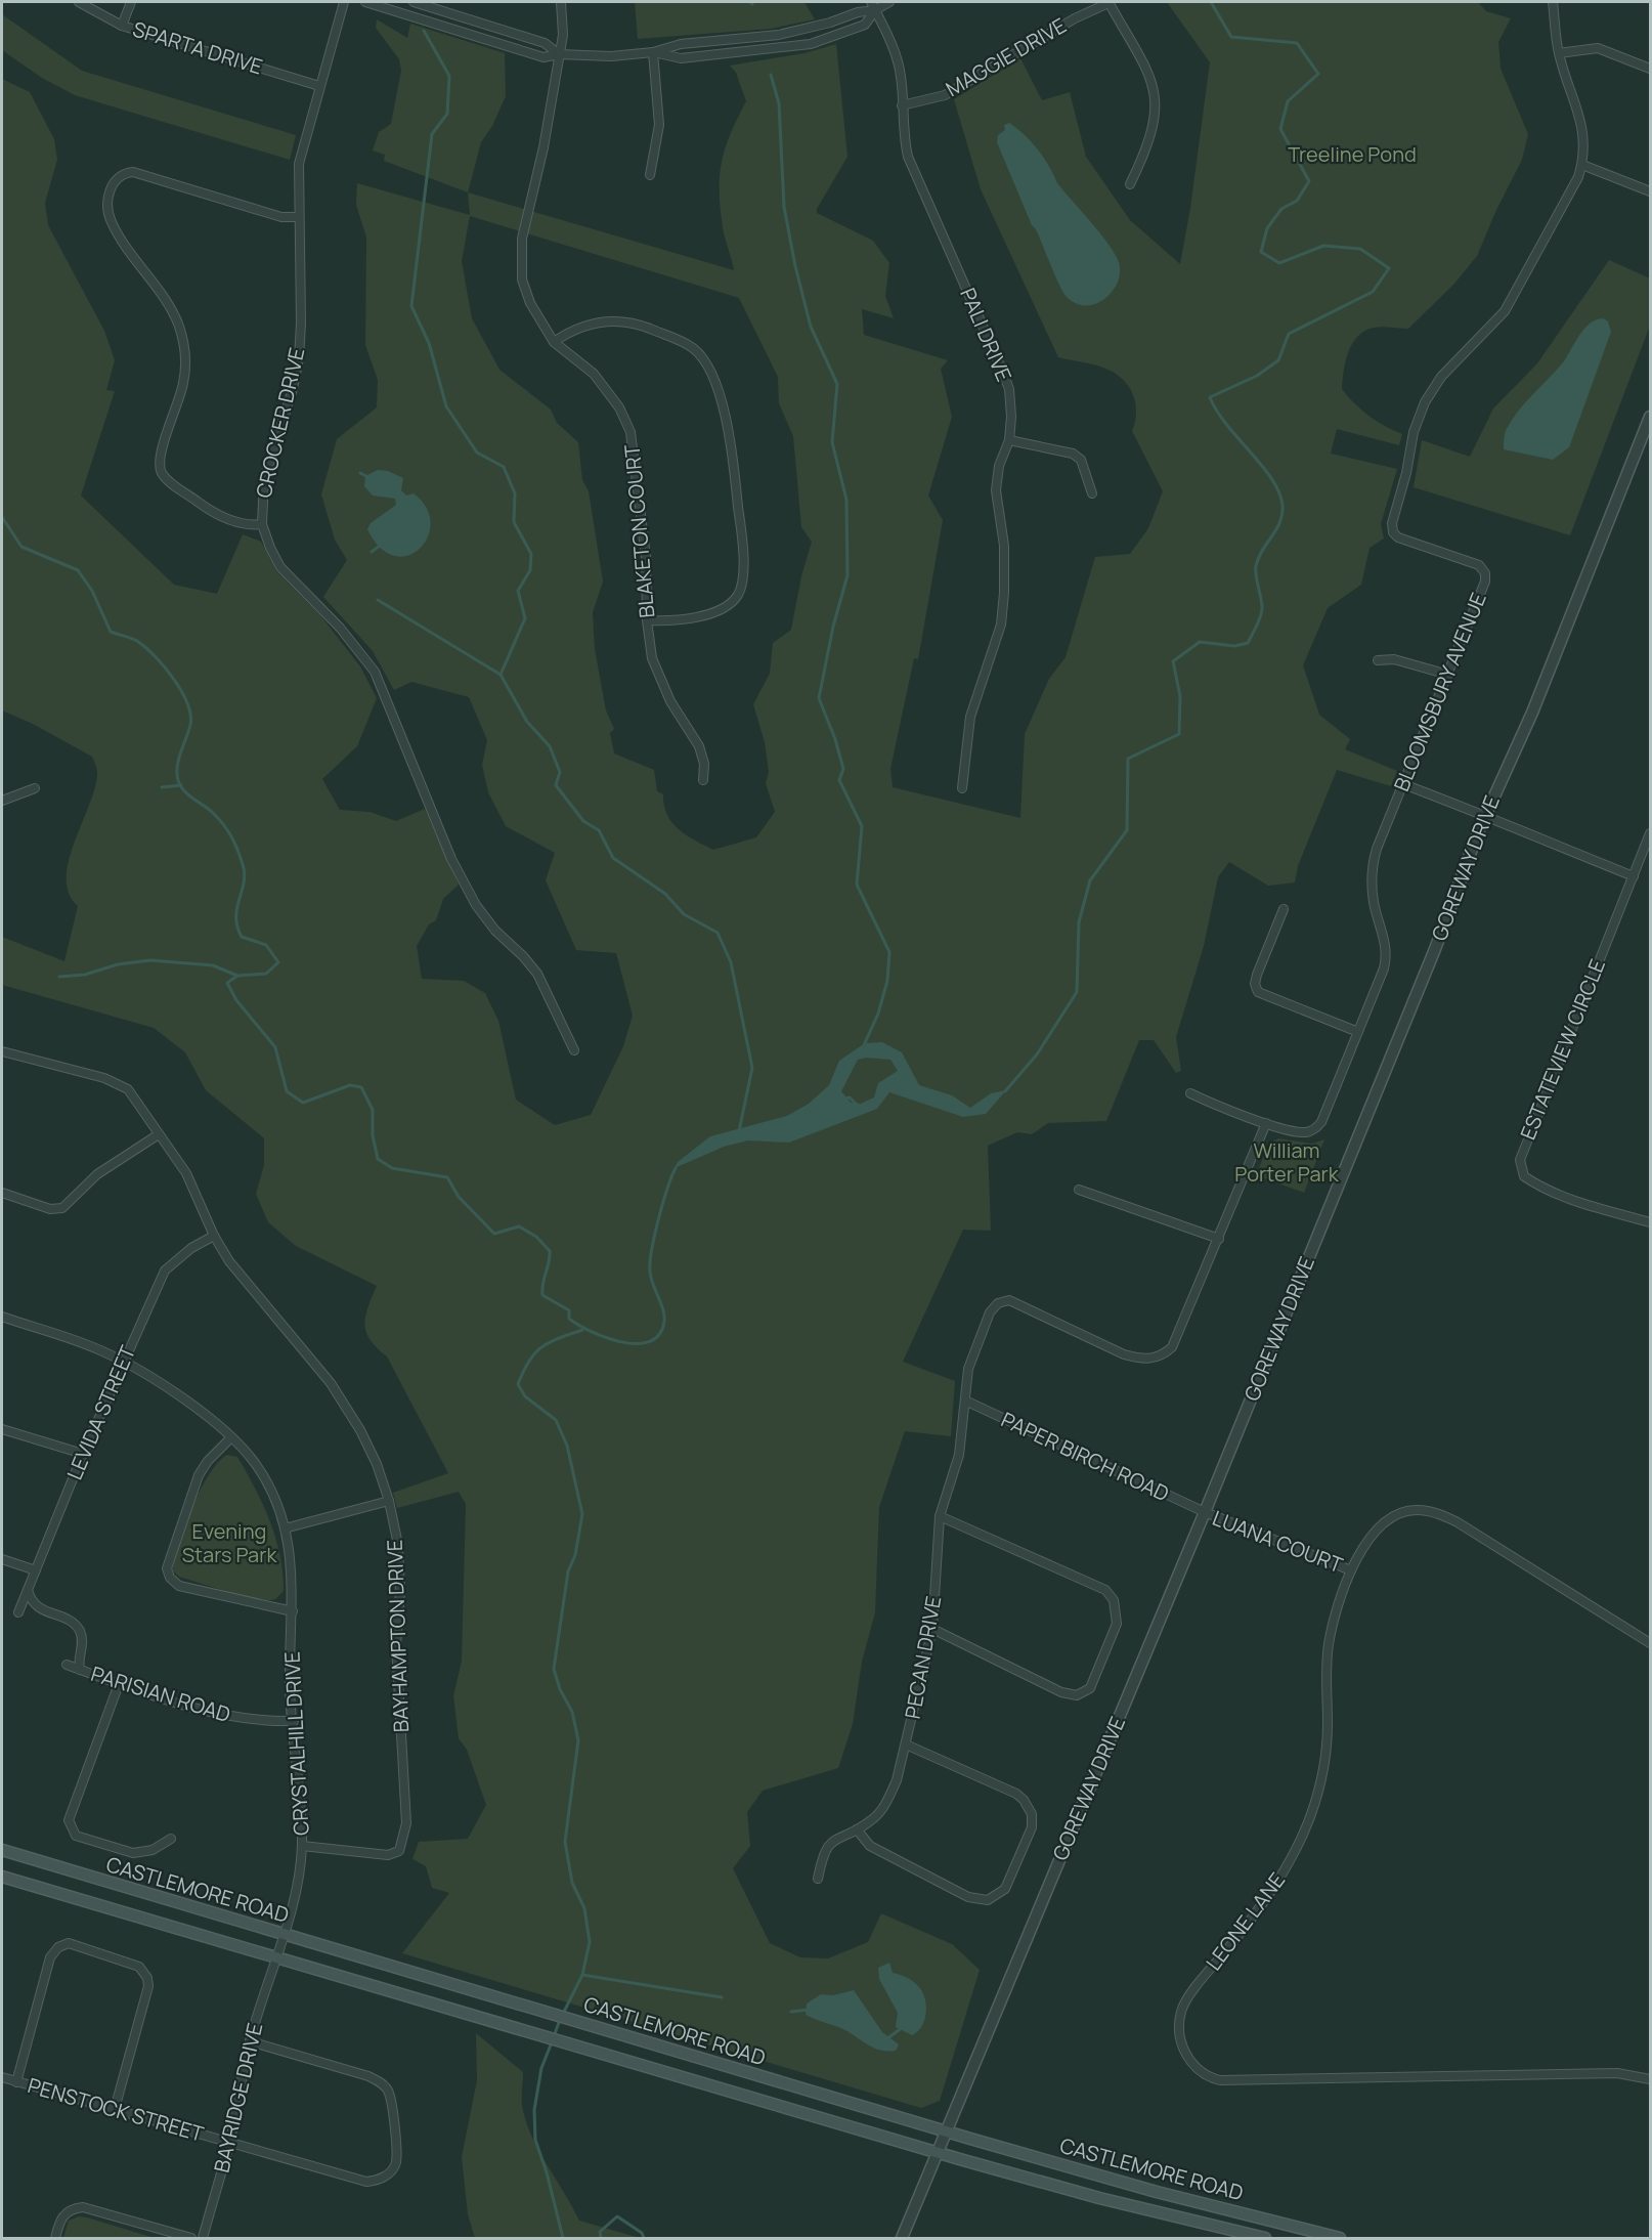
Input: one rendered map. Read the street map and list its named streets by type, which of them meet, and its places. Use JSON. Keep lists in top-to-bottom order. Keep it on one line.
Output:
{"streets":{"main road":["CASTLEMORE ROAD"],"street":["SPARTA DRIVE","MAGGIE DRIVE","PALI DRIVE","CROCKER DRIVE","BLAKETON COURT","BLOOMSBURY AVENUE","GOREWAY DRIVE","ESTATEVIEW CIRCLE","LEVIDA STREET","PAPER BIRCH ROAD","LUANA COURT","BAYHAMPTON DRIVE","PECAN DRIVE","PARISIAN ROAD","CRYSTALHILL DRIVE","LEONE LANE","BAYRIDGE DRIVE","PENSTOCK STREET"]},"crossings":[["SPARTA DRIVE","CROCKER DRIVE"],["MAGGIE DRIVE","PALI DRIVE"],["GOREWAY DRIVE","PAPER BIRCH ROAD"],["GOREWAY DRIVE","LUANA COURT"],["GOREWAY DRIVE","CASTLEMORE ROAD"],["LEVIDA STREET","BAYHAMPTON DRIVE"],["LEVIDA STREET","CRYSTALHILL DRIVE"],["PAPER BIRCH ROAD","LUANA COURT"],["PAPER BIRCH ROAD","PECAN DRIVE"],["LUANA COURT","LEONE LANE"],["BAYHAMPTON DRIVE","CRYSTALHILL DRIVE"],["PARISIAN ROAD","CRYSTALHILL DRIVE"],["CRYSTALHILL DRIVE","CASTLEMORE ROAD"],["CRYSTALHILL DRIVE","BAYRIDGE DRIVE"],["CASTLEMORE ROAD","BAYRIDGE DRIVE"],["BAYRIDGE DRIVE","PENSTOCK STREET"]],"parks":["Treeline Pond","William Porter Park","Evening Stars Park"]}
